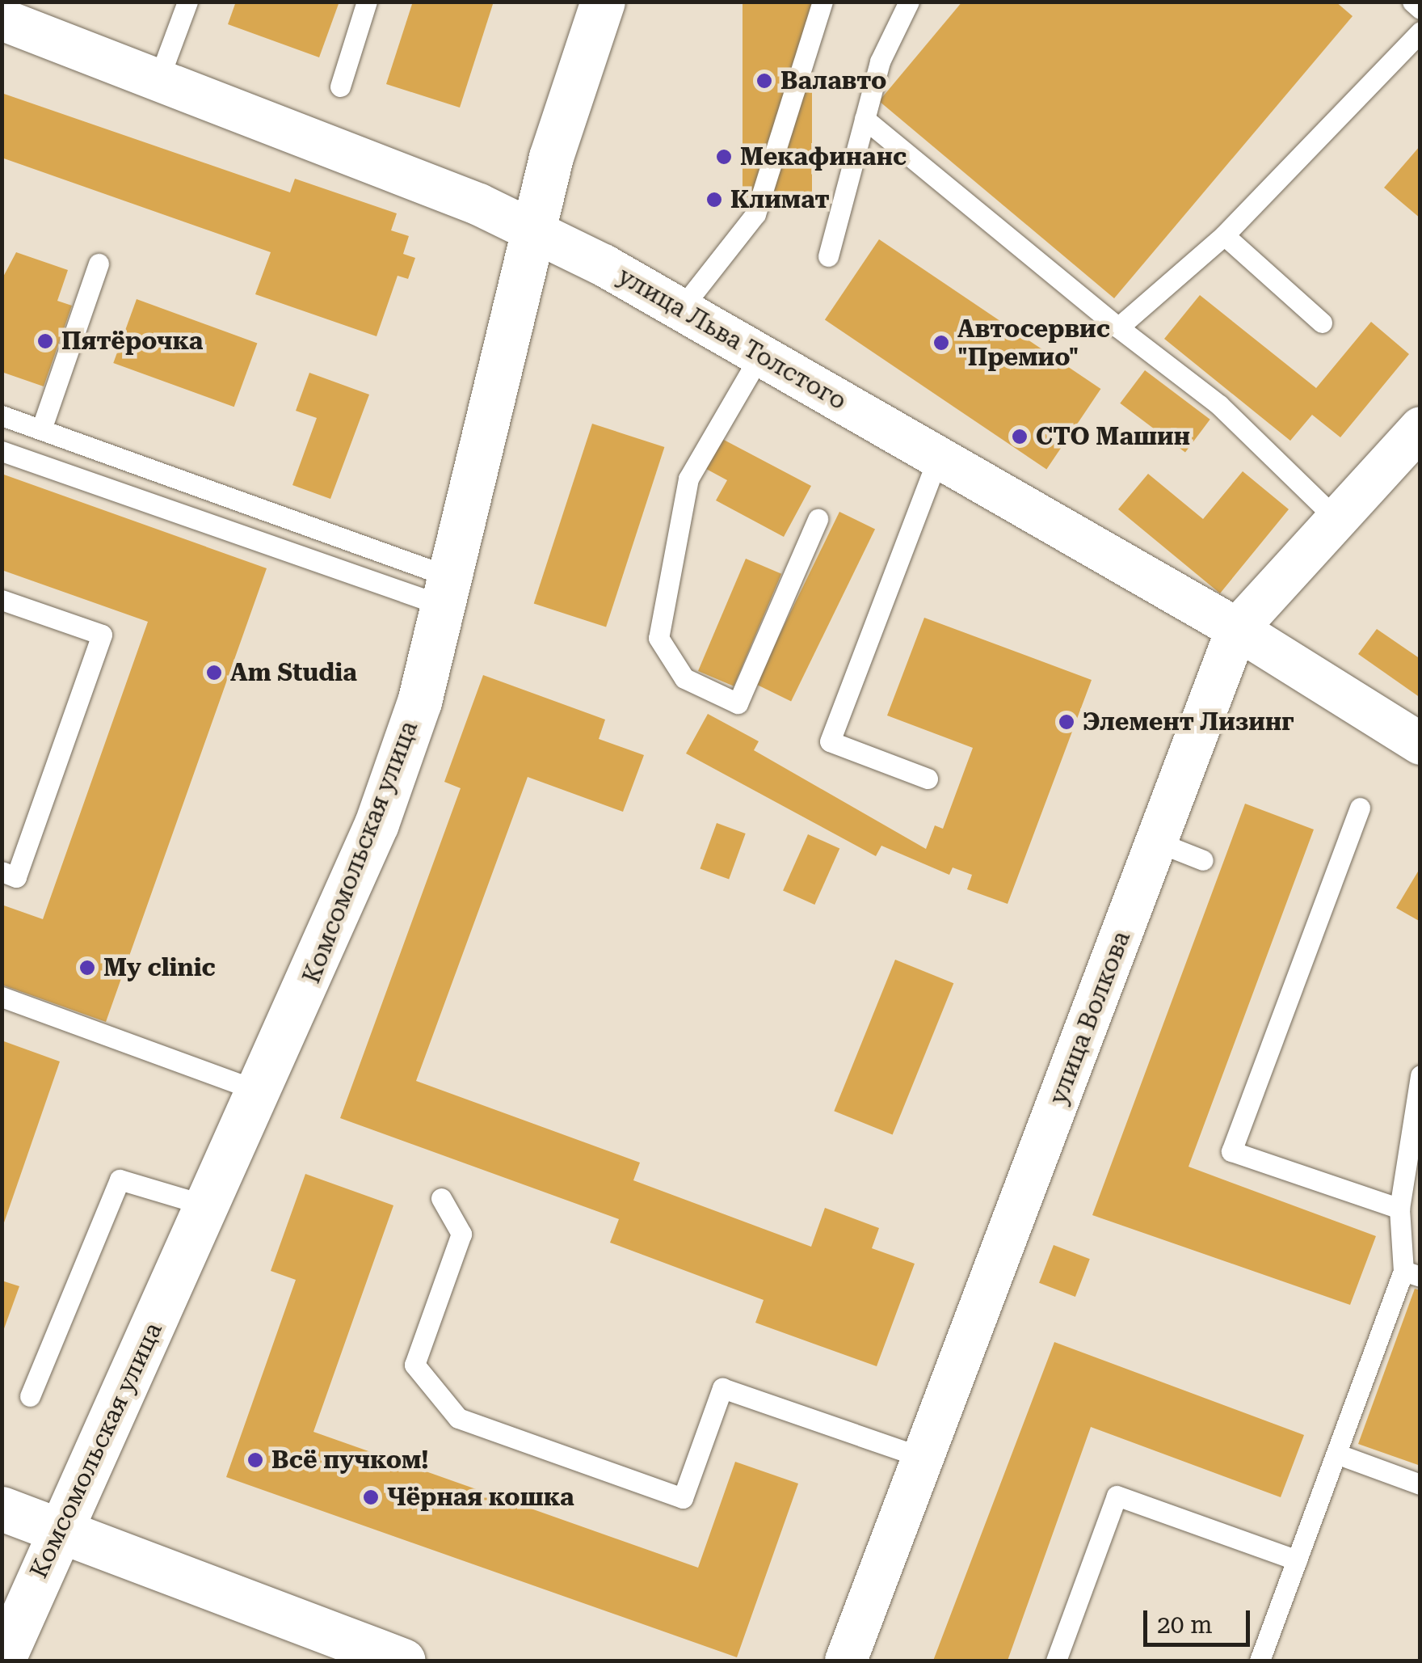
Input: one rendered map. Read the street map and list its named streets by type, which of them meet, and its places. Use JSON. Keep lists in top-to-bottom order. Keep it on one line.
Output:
{"streets":{"main road":["Комсомольская улица"],"street":["улица Льва Толстого","улица Волкова"]},"crossings":[["улица Льва Толстого","Комсомольская улица"],["улица Льва Толстого","улица Волкова"]],"places":["Валавто","Мекафинанс","Климат","Пятёрочка","Автосервис \"Премио\"","СТО Машин","Am Studia","Элемент Лизинг","My clinic","Всё пучком!","Чёрная кошка"],"scale_bar":"20 m"}
